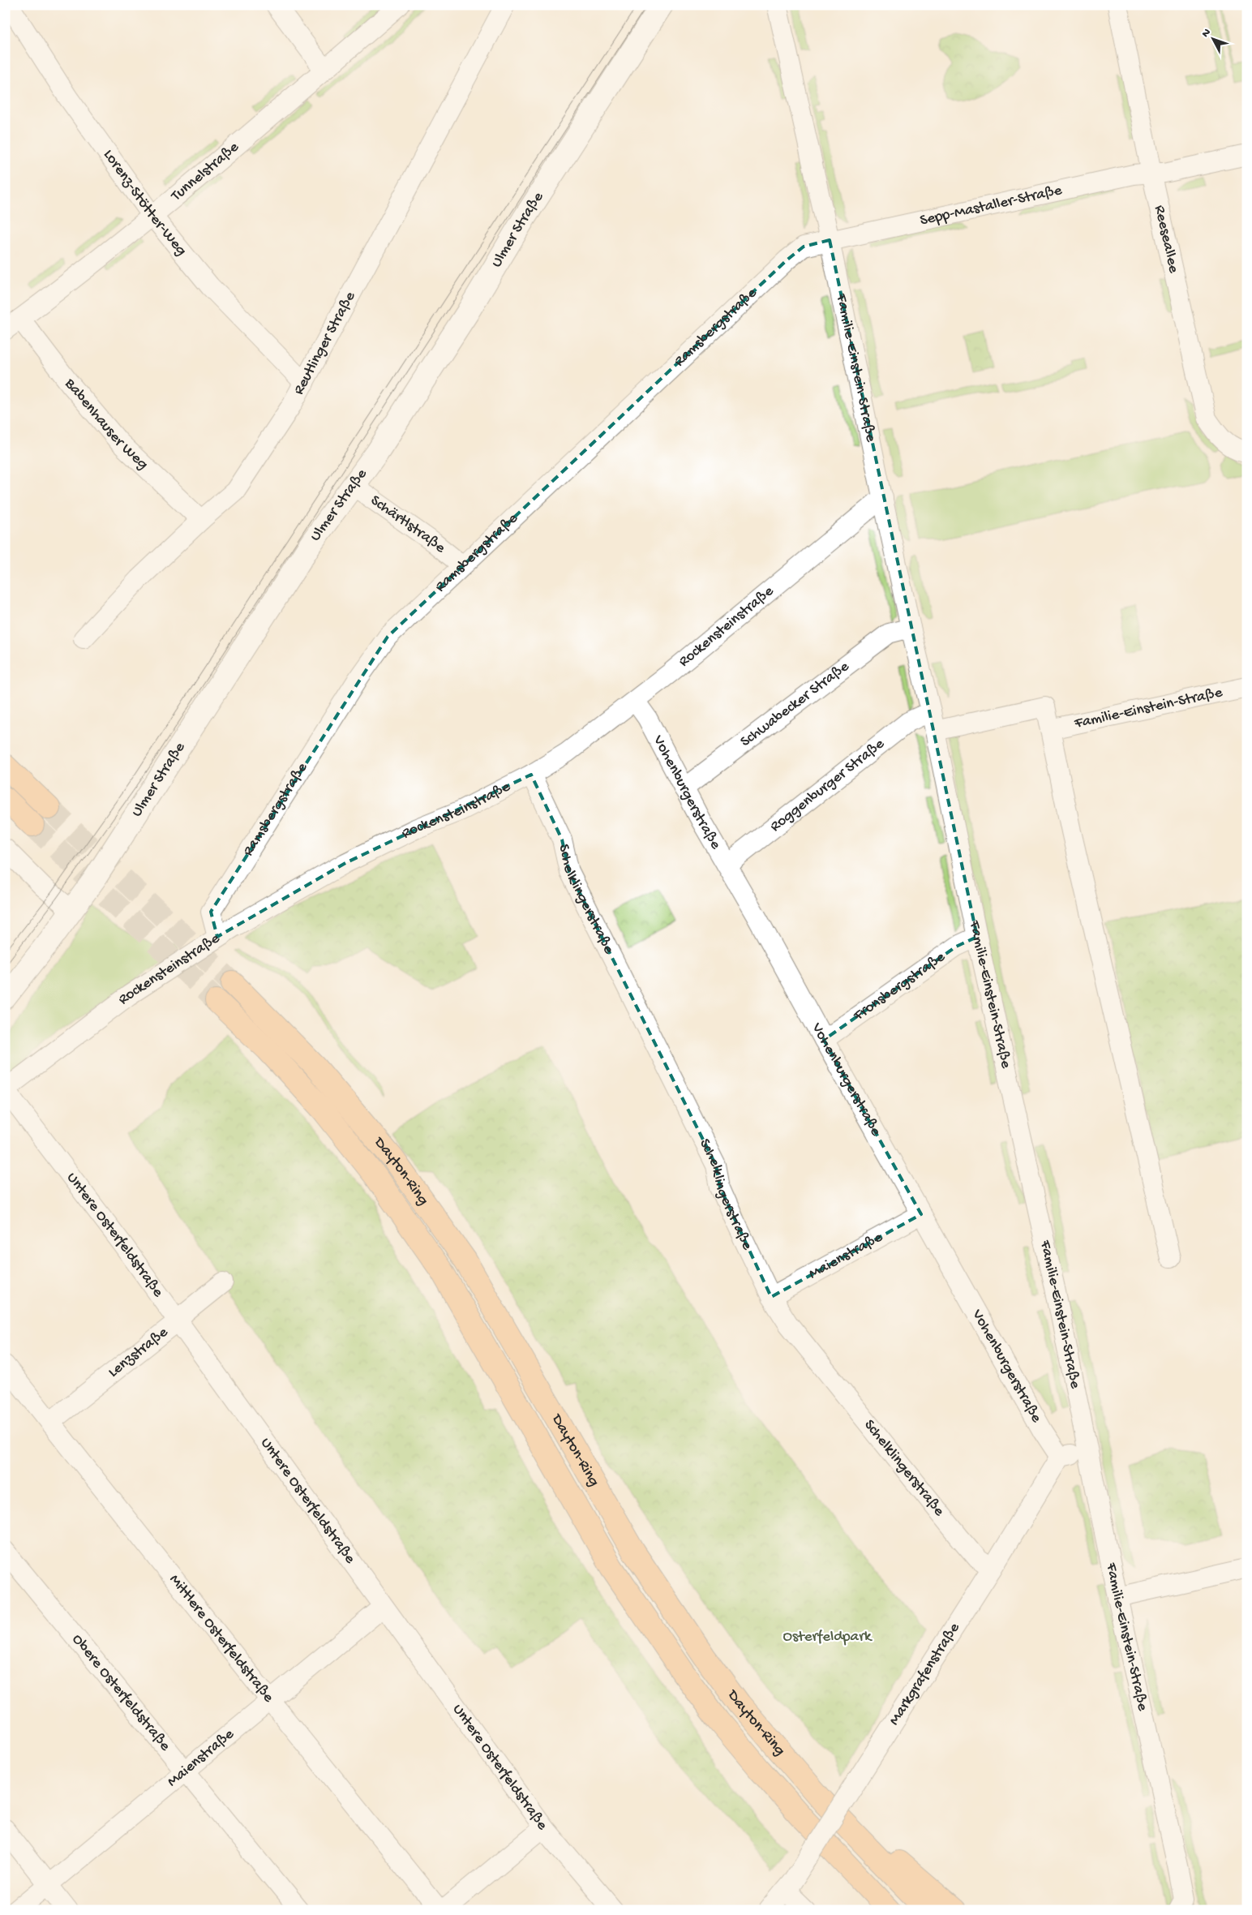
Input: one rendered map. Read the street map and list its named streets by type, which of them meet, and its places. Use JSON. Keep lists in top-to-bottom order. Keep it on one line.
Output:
{"streets":{"highway":["Dayton-Ring"],"street":["Tunnelstraße","Lorenz-Stötter-Weg","Sepp-Mastaller-Straße","Ulmer Straße","Reeseallee","Ramsbergstraße","Reutlinger Straße","Familie-Einstein-Straße","Babenhauser Weg","Schärtlstraße","Rockensteinstraße","Schwabecker Straße","Roggenburger Straße","Vohenburgerstraße","Schelklingerstraße","Fronsbergstraße","Untere Osterfeldstraße","Maienstraße","Lenzstraße","Mittlere Osterfeldstraße","Markgrafenstraße","Obere Osterfeldstraße"]},"crossings":[["Tunnelstraße","Lorenz-Stötter-Weg"],["Tunnelstraße","Babenhauser Weg"],["Lorenz-Stötter-Weg","Reutlinger Straße"],["Sepp-Mastaller-Straße","Reeseallee"],["Sepp-Mastaller-Straße","Ramsbergstraße"],["Sepp-Mastaller-Straße","Familie-Einstein-Straße"],["Ulmer Straße","Schärtlstraße"],["Ramsbergstraße","Familie-Einstein-Straße"],["Ramsbergstraße","Schärtlstraße"],["Ramsbergstraße","Rockensteinstraße"],["Reutlinger Straße","Babenhauser Weg"],["Familie-Einstein-Straße","Rockensteinstraße"],["Familie-Einstein-Straße","Schwabecker Straße"],["Familie-Einstein-Straße","Roggenburger Straße"],["Familie-Einstein-Straße","Fronsbergstraße"],["Rockensteinstraße","Vohenburgerstraße"],["Rockensteinstraße","Schelklingerstraße"],["Rockensteinstraße","Untere Osterfeldstraße"],["Schwabecker Straße","Vohenburgerstraße"],["Roggenburger Straße","Vohenburgerstraße"],["Vohenburgerstraße","Fronsbergstraße"],["Vohenburgerstraße","Maienstraße"],["Vohenburgerstraße","Markgrafenstraße"],["Schelklingerstraße","Maienstraße"],["Schelklingerstraße","Markgrafenstraße"],["Untere Osterfeldstraße","Maienstraße"],["Untere Osterfeldstraße","Lenzstraße"],["Maienstraße","Mittlere Osterfeldstraße"],["Maienstraße","Obere Osterfeldstraße"],["Lenzstraße","Mittlere Osterfeldstraße"]],"parks":["Osterfeldpark"],"north":"top left"}
